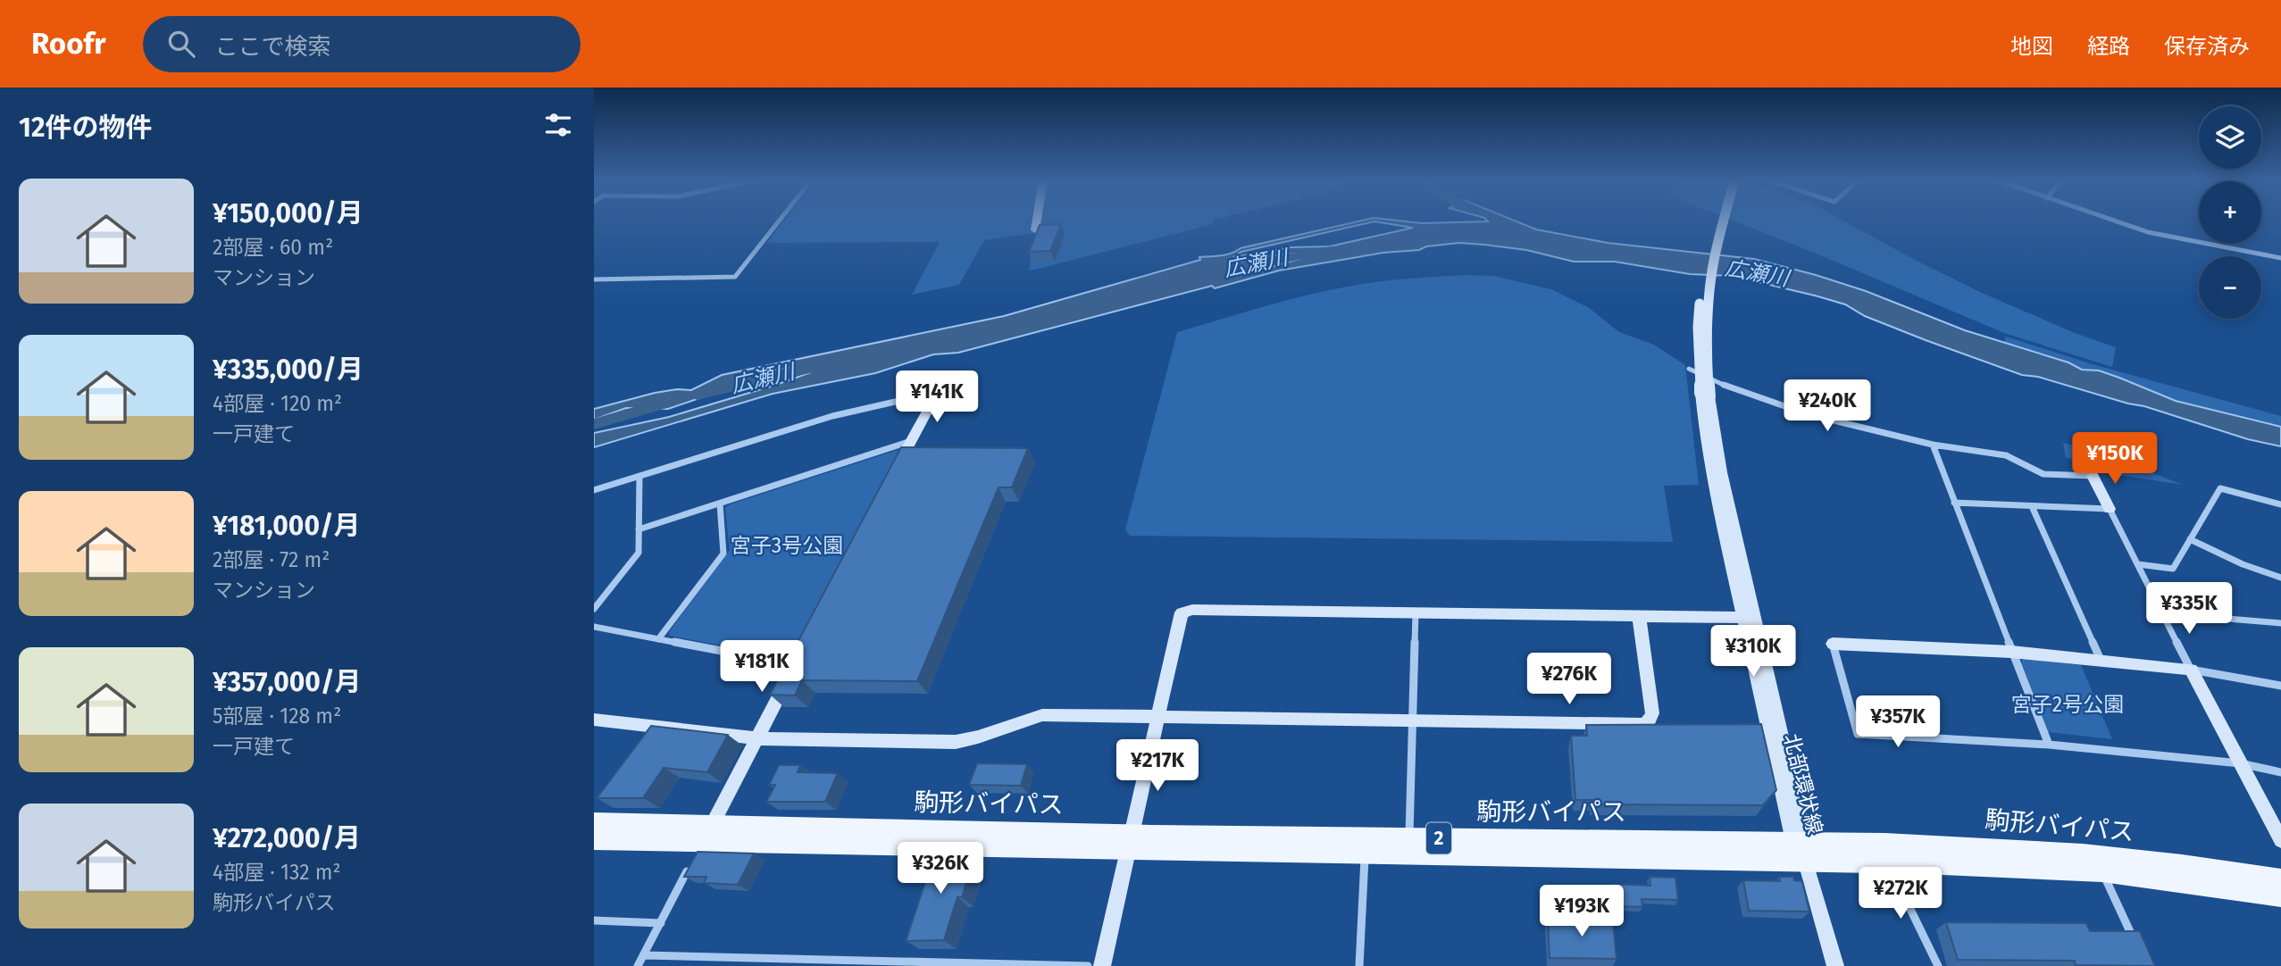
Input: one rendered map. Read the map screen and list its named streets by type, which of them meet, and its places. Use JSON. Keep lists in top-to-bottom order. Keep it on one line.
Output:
{"streets":{"main road":["駒形バイパス","2"],"street":["北部環状線"]},"crossings":[["北部環状線","駒形バイパス"]],"water":["広瀬川"],"parks":["宮子3号公園","宮子2号公園"],"page":{"header":"Roofr","search":"ここで検索","nav":["地図","経路","保存済み"],"heading":"12件の物件","map_buttons":["+","−"],"list":[{"name":"¥150,000/月","note":"2部屋 · 60 m² · マンション"},{"name":"¥335,000/月","note":"4部屋 · 120 m² · 一戸建て"},{"name":"¥181,000/月","note":"2部屋 · 72 m² · マンション"},{"name":"¥357,000/月","note":"5部屋 · 128 m² · 一戸建て"},{"name":"¥272,000/月","note":"4部屋 · 132 m² · 駒形バイパス"}],"price":["¥141K","¥240K","¥150K","¥335K","¥310K","¥181K","¥276K","¥357K","¥217K","¥326K","¥272K","¥193K"]}}
